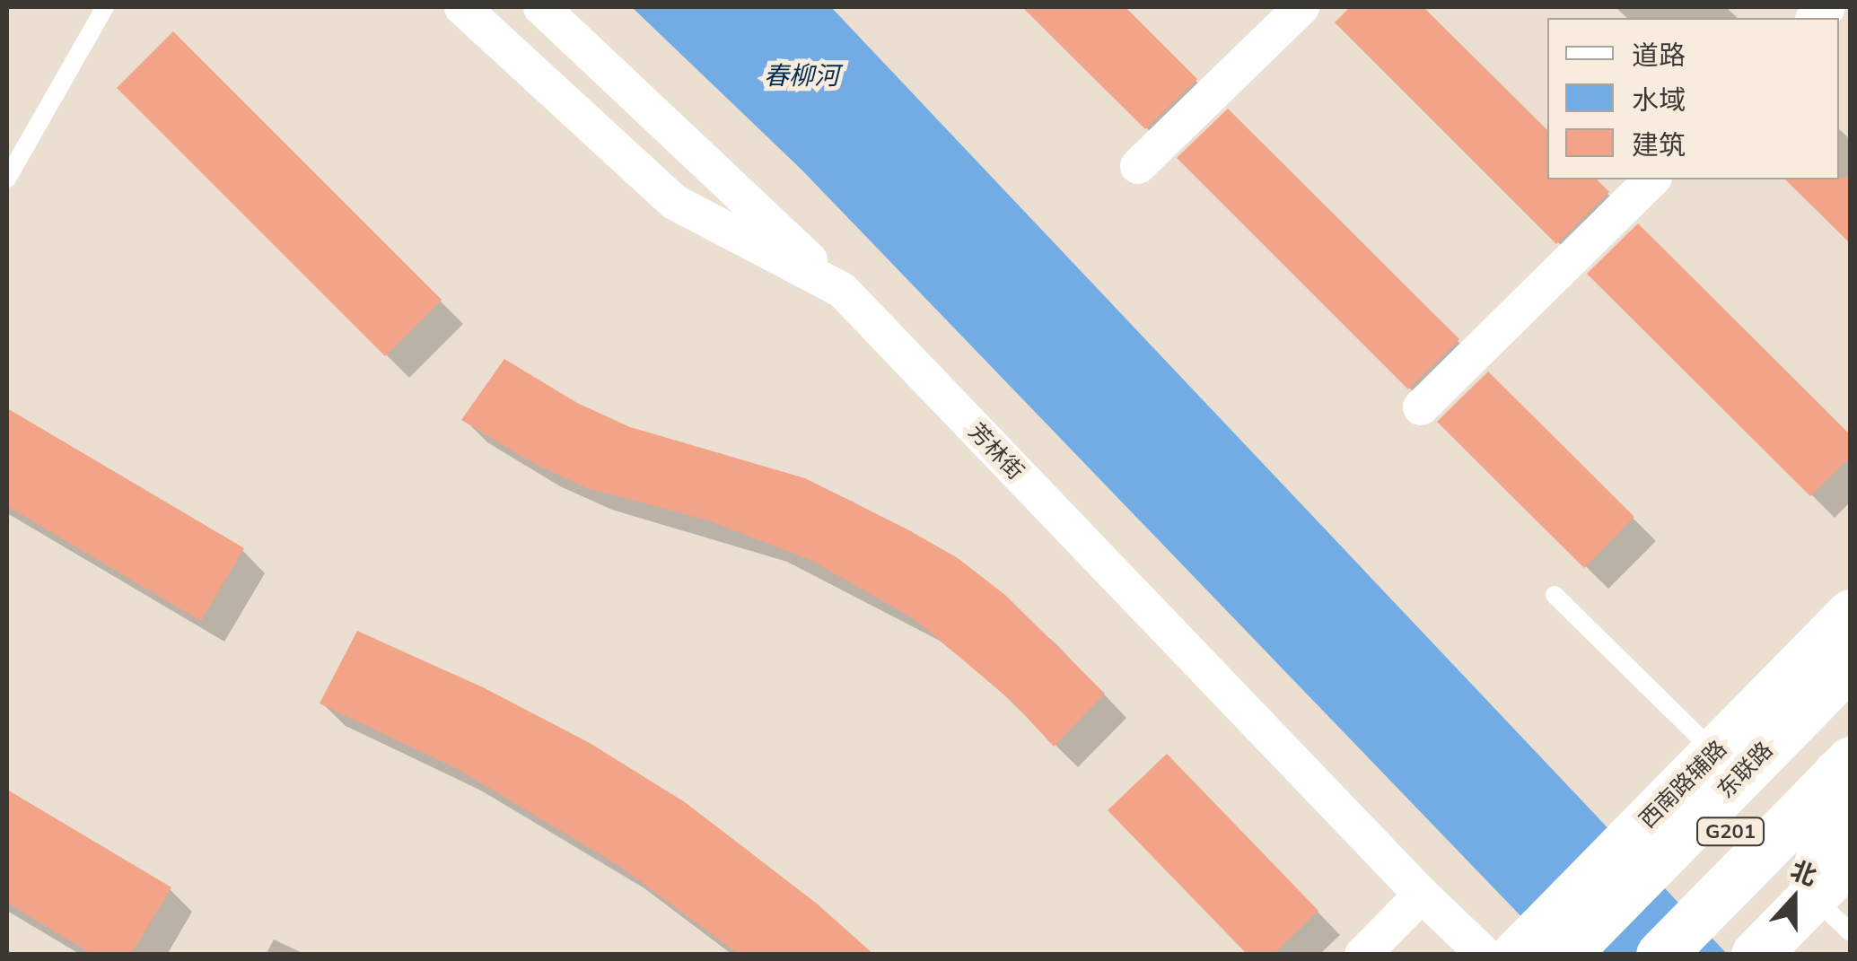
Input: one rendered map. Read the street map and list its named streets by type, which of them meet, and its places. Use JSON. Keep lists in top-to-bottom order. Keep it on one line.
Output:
{"streets":{"main road":["东联路","西南路辅路","G201"],"street":["芳林街"]},"water":["春柳河"],"legend":["道路","水域","建筑"],"north":"top"}
